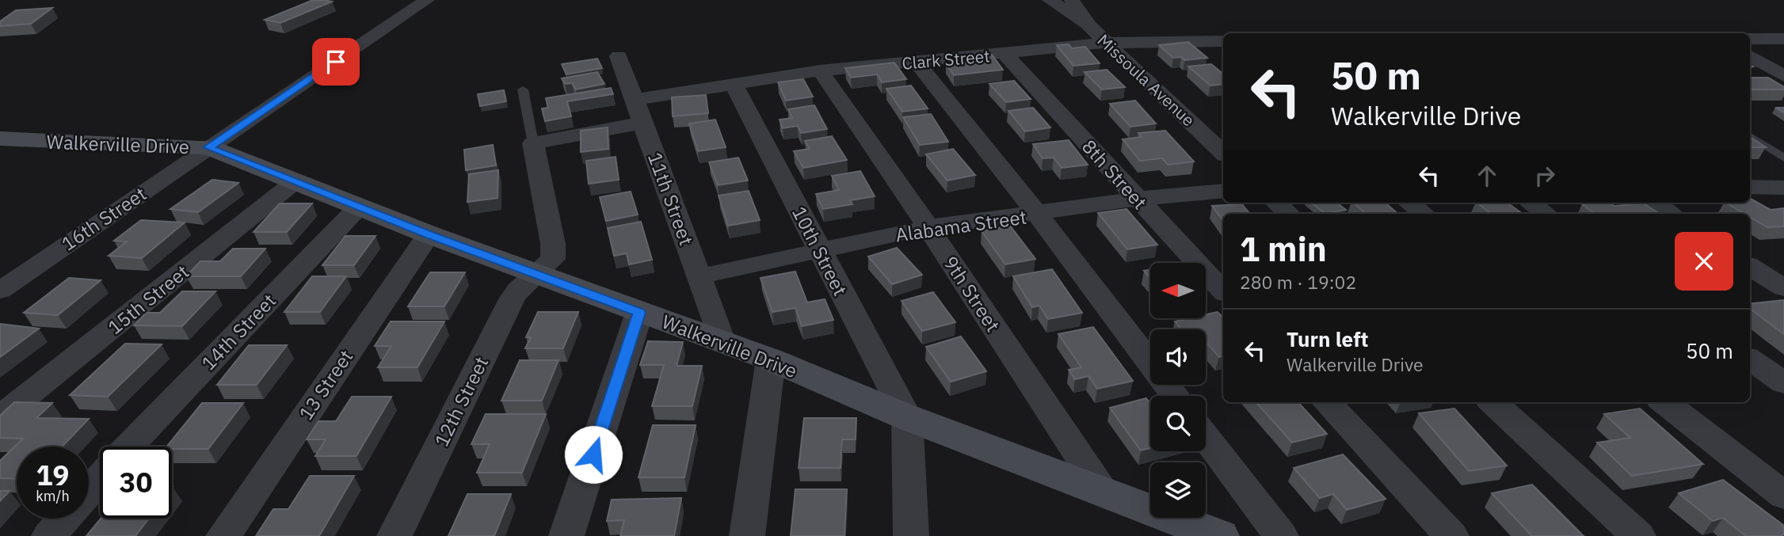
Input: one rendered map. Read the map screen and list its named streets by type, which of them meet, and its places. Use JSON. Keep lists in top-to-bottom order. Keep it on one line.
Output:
{"streets":{"street":["Clark Street","Missoula Avenue","Walkerville Drive","8th Street","11th Street","16th Street","Alabama Street","10th Street","9th Street","15th Street","14th Street","13 Street","12th Street"]},"crossings":[["Clark Street","Missoula Avenue"],["Clark Street","8th Street"],["Clark Street","11th Street"],["Clark Street","10th Street"],["Clark Street","9th Street"],["Walkerville Drive","11th Street"],["Walkerville Drive","16th Street"],["Walkerville Drive","10th Street"],["Walkerville Drive","9th Street"],["Walkerville Drive","15th Street"],["Walkerville Drive","14th Street"],["Walkerville Drive","13 Street"],["Walkerville Drive","12th Street"],["8th Street","Alabama Street"],["11th Street","Alabama Street"],["Alabama Street","10th Street"],["Alabama Street","9th Street"]],"north":"left","page":{"turn":["50 m","Walkerville Drive"],"heading":["1 min","280 m · 19:02"],"list":[{"name":"Turn left","note":"Walkerville Drive","value":"50 m"}],"speed":"19 km/h","limit":"30"}}
